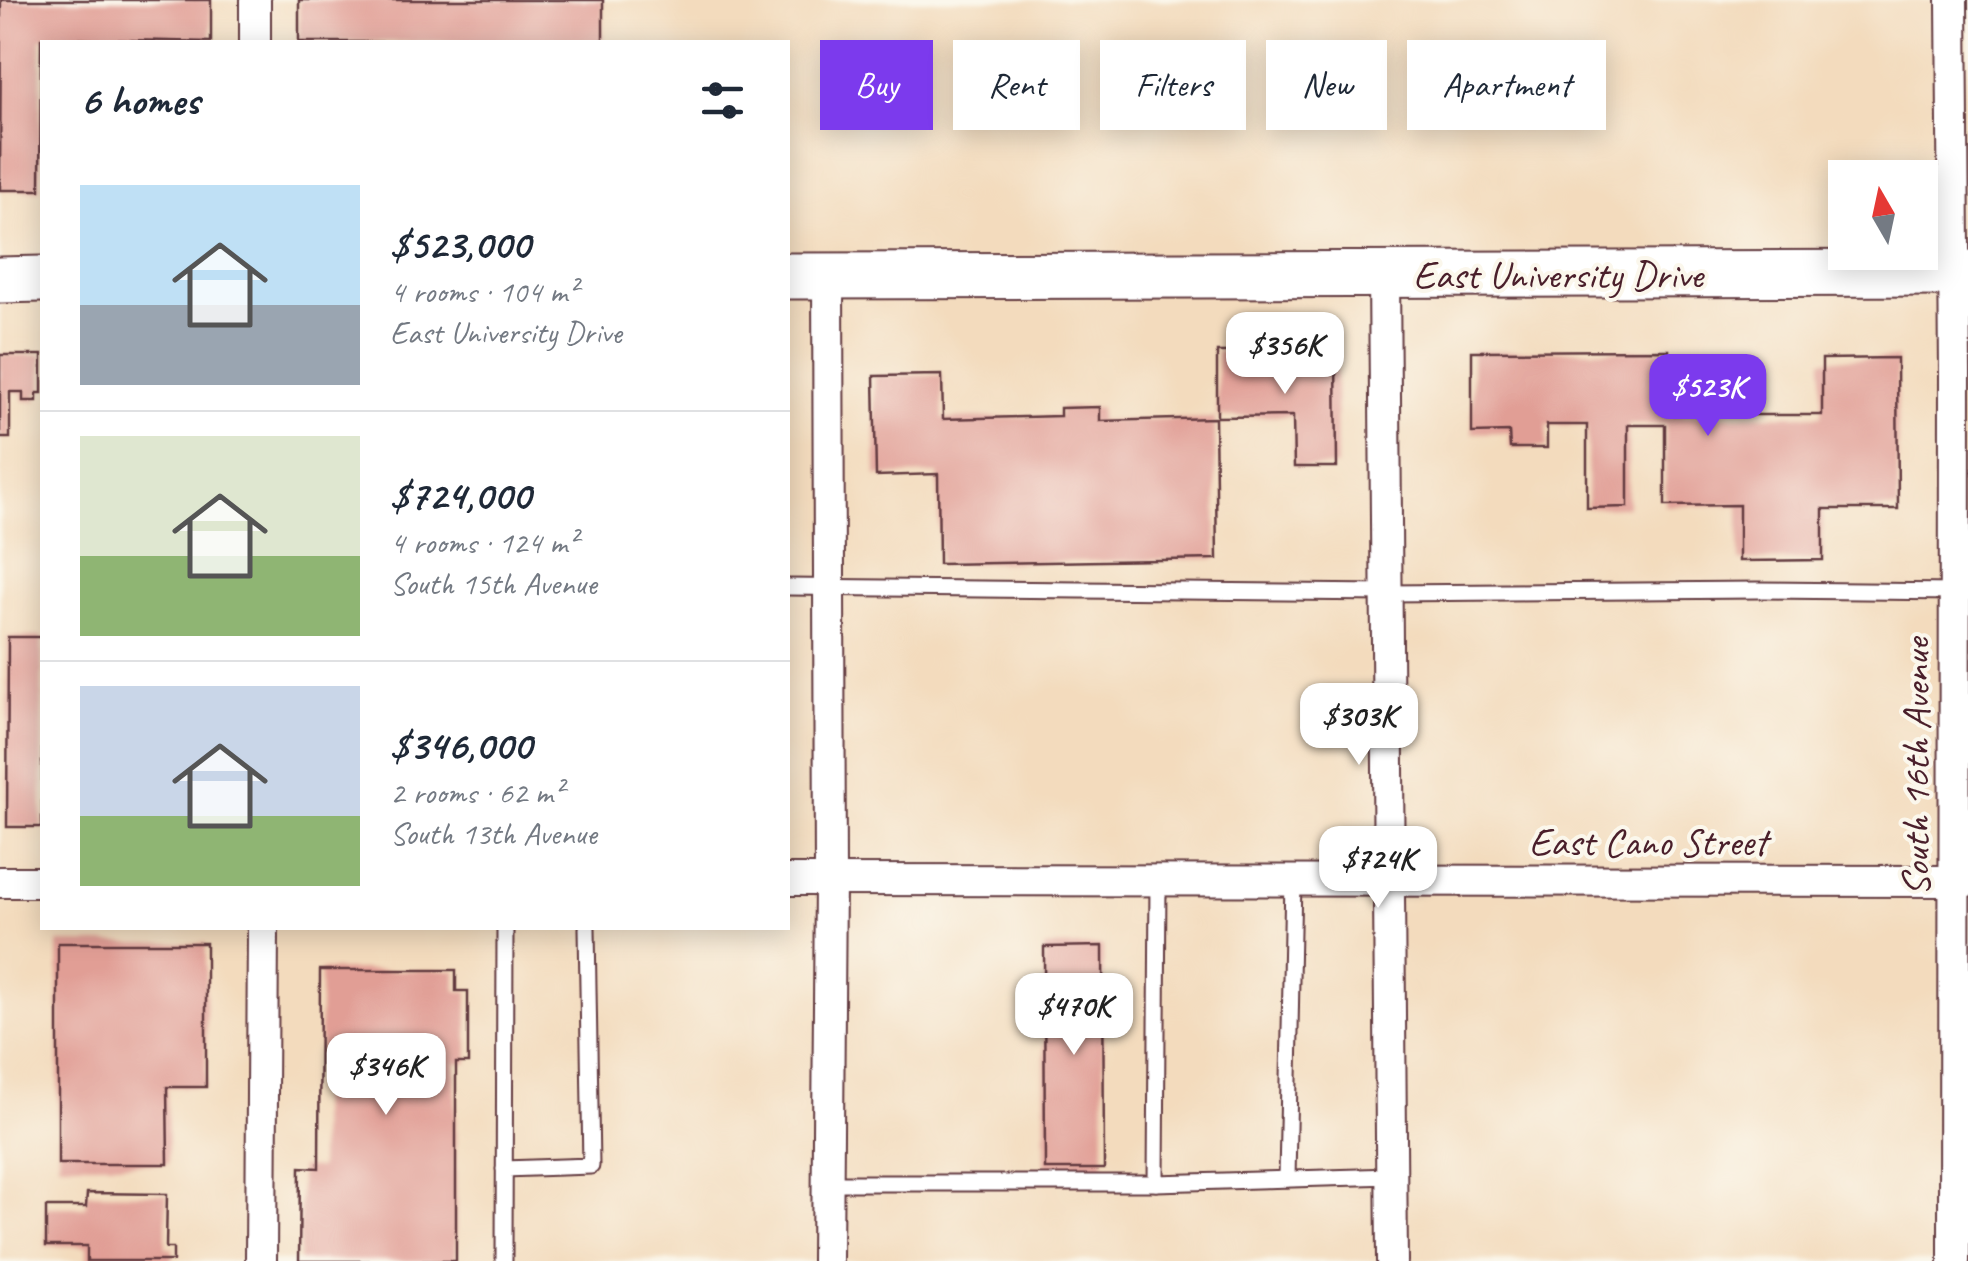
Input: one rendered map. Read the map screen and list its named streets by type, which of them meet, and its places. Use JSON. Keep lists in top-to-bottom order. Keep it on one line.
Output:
{"streets":{"main road":["East University Drive"],"street":["South 16th Avenue","East Cano Street"]},"crossings":[["East University Drive","South 16th Avenue"],["South 16th Avenue","East Cano Street"]],"north":"top","page":{"chip":["Buy","Rent","Filters","New","Apartment"],"heading":"6 homes","list":[{"name":"$523,000","note":"4 rooms · 104 m² · East University Drive"},{"name":"$724,000","note":"4 rooms · 124 m² · South 15th Avenue"},{"name":"$346,000","note":"2 rooms · 62 m² · South 13th Avenue"}],"price":["$356K","$523K","$303K","$724K","$470K","$346K"]}}
